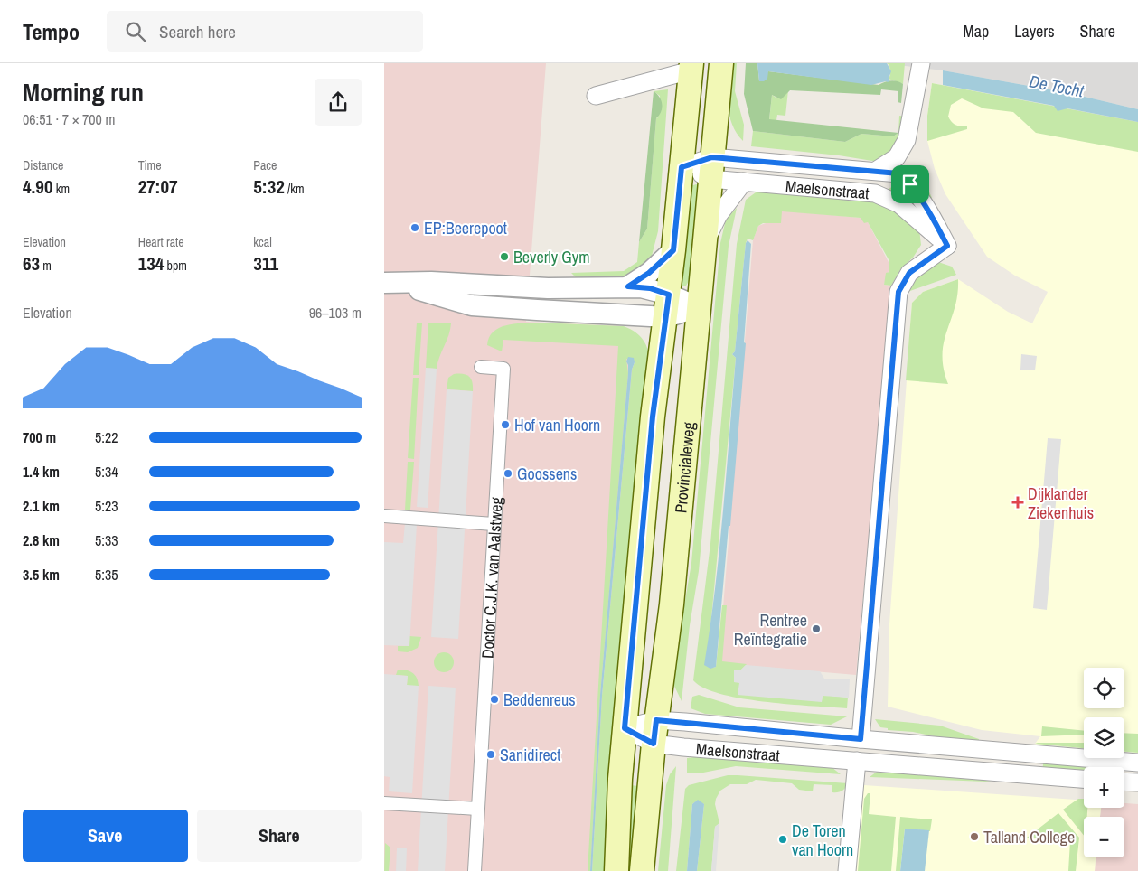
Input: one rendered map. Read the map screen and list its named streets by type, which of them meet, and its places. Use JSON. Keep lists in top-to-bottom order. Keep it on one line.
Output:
{"streets":{"main road":["Provincialeweg"],"street":["Maelsonstraat","Doctor C.J.K. van Aalstweg"]},"crossings":[["Maelsonstraat","Provincialeweg"]],"water":["De Tocht"],"places":{"other":["EP:Beerepoot","Beverly Gym","Hof van Hoorn","Goossens","Rentree Reïntegratie","Beddenreus","Sanidirect","Talland College","De Toren van Hoorn"],"health":["Dijklander Ziekenhuis"]},"page":{"header":"Tempo","search":"Search here","nav":["Map","Layers","Share"],"heading":["Morning run","06:51 · 7 × 700 m"],"stats":[["Distance","4.90 km"],["Time","27:07"],["Pace","5:32 /km"],["Elevation","63 m"],["Heart rate","134 bpm"],["kcal","311"]],"chart":["Elevation","96–103 m"],"list":[{"name":"700 m","note":"5:22"},{"name":"1.4 km","note":"5:34"},{"name":"2.1 km","note":"5:23"},{"name":"2.8 km","note":"5:33"},{"name":"3.5 km","note":"5:35"}],"map_buttons":["+","−"],"buttons":["Save","Share"]}}
